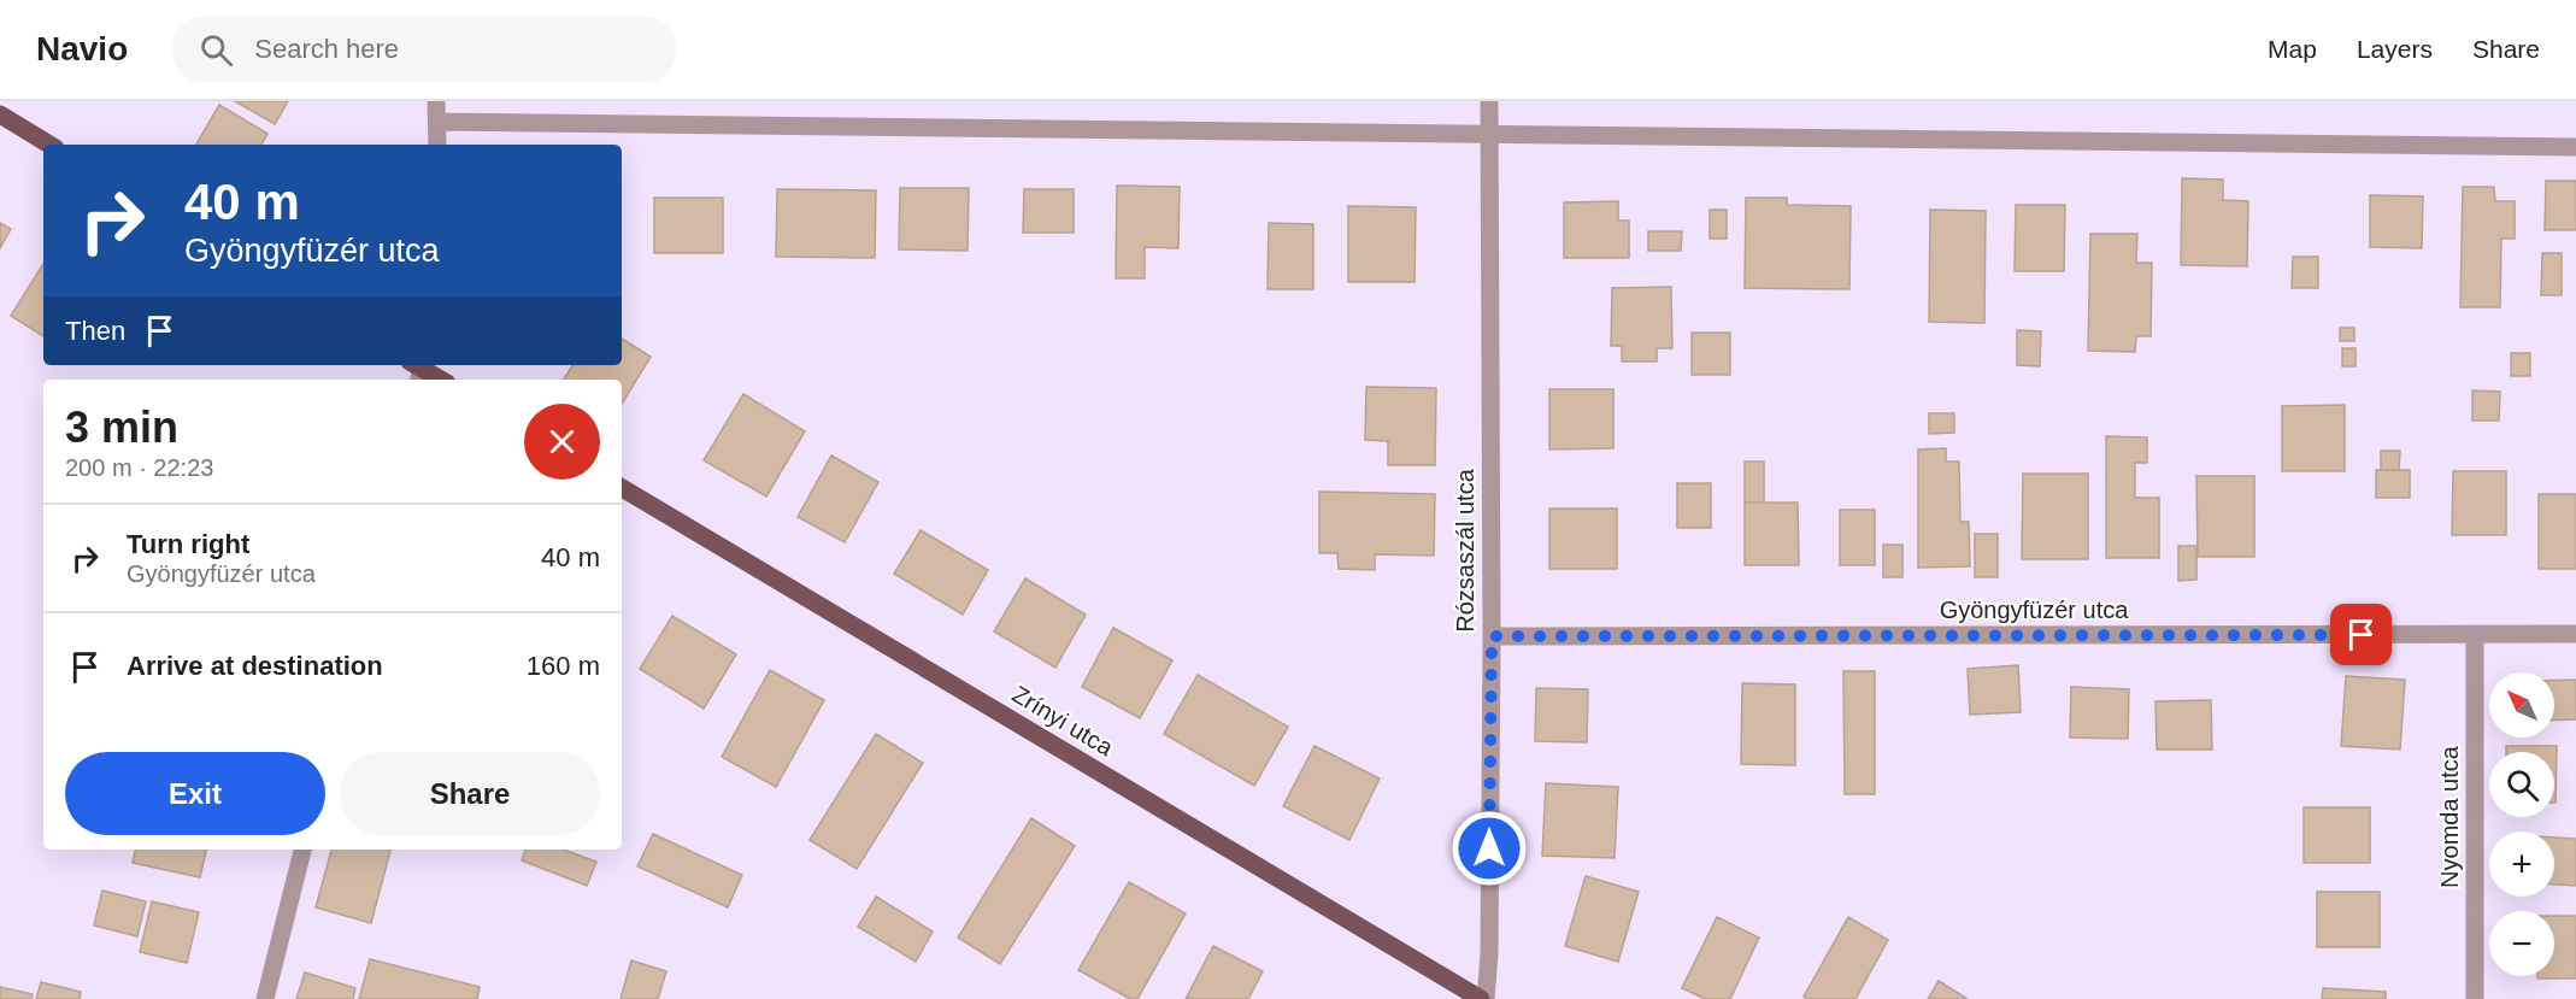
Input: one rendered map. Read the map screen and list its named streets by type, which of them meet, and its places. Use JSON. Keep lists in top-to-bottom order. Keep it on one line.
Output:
{"streets":{"main road":["Zrínyi utca"],"street":["Rózsaszál utca","Gyöngyfüzér utca","Nyomda utca"]},"crossings":[["Rózsaszál utca","Gyöngyfüzér utca"],["Rózsaszál utca","Zrínyi utca"],["Gyöngyfüzér utca","Nyomda utca"]],"north":"top left","page":{"header":"Navio","search":"Search here","nav":["Map","Layers","Share"],"turn":["40 m","Gyöngyfüzér utca"],"then":"Then","heading":["3 min","200 m · 22:23"],"list":[{"name":"Turn right","note":"Gyöngyfüzér utca","value":"40 m"},{"name":"Arrive at destination","value":"160 m"}],"map_buttons":["+","−"],"buttons":["Exit","Share"]}}
